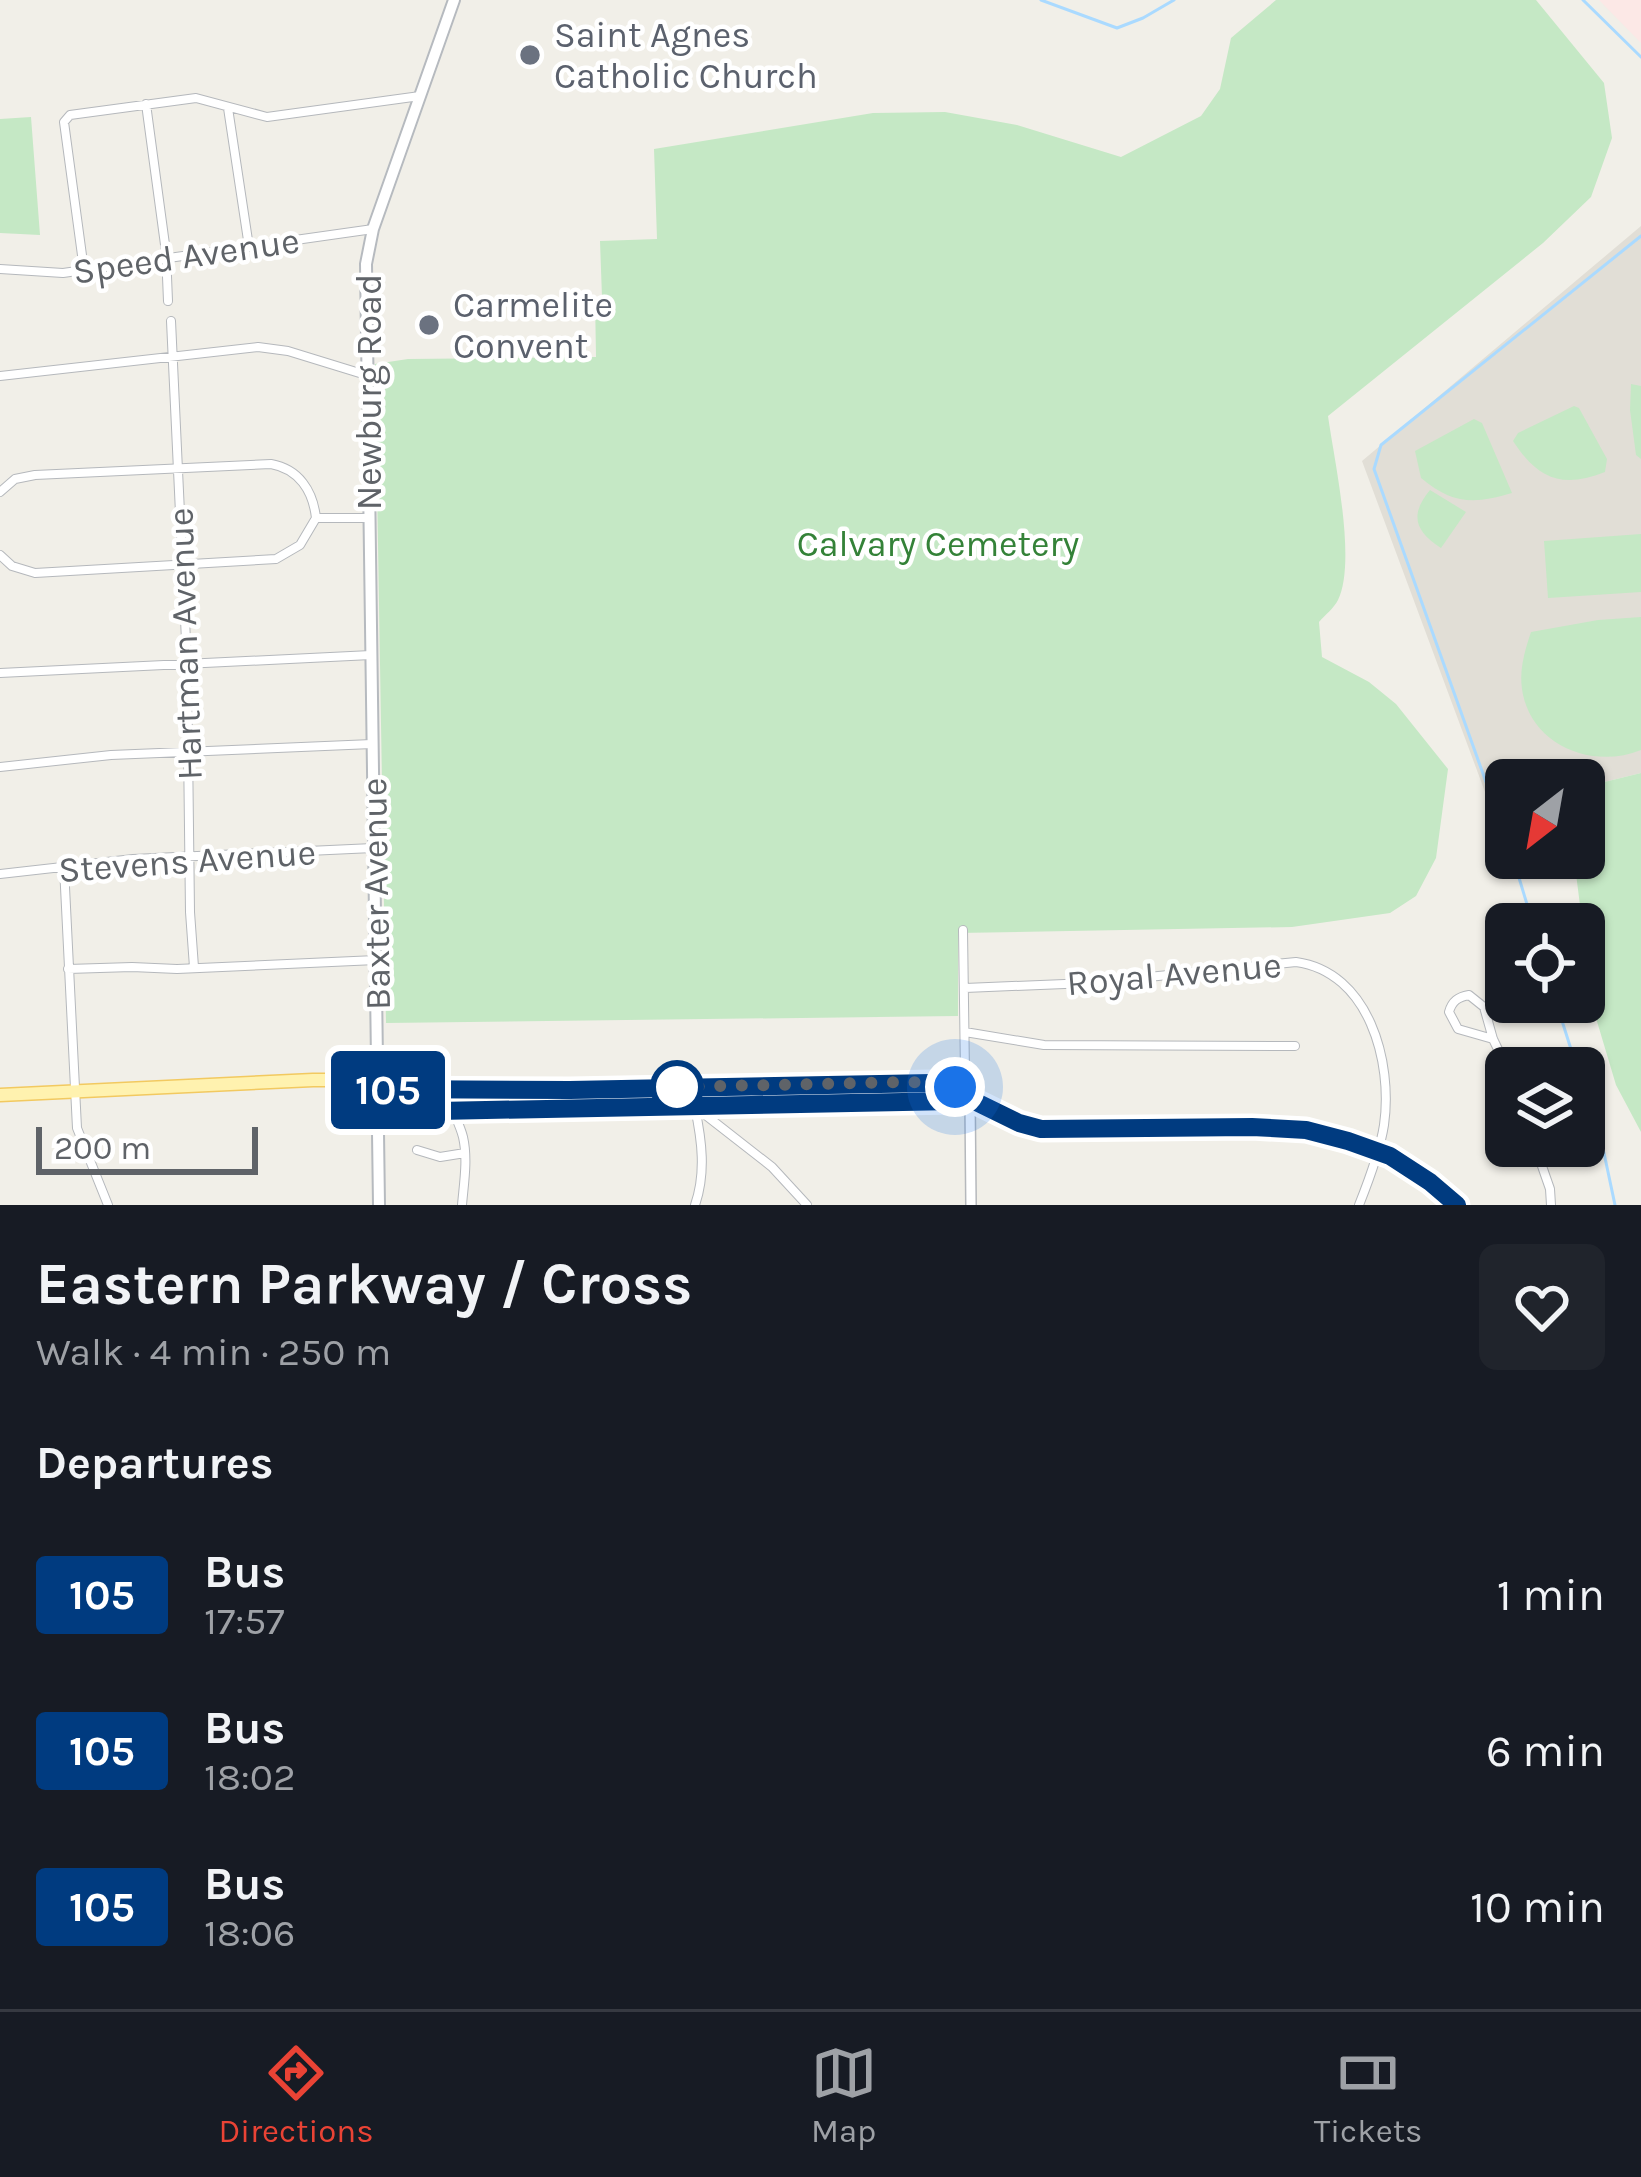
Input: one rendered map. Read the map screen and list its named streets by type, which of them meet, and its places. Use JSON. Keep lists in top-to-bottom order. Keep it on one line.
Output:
{"streets":{"main road":["Newburg Road","Baxter Avenue"],"street":["Speed Avenue","Hartman Avenue","Stevens Avenue","Royal Avenue"]},"crossings":[["Speed Avenue","Newburg Road"],["Newburg Road","Baxter Avenue"],["Hartman Avenue","Stevens Avenue"],["Stevens Avenue","Baxter Avenue"]],"parks":["Calvary Cemetery"],"places":["Saint Agnes Catholic Church","Carmelite Convent"],"lines":["bus line 105"],"scale_bar":"200 m","north":"bottom left","page":{"on_map":"105","scale":"200 m","heading":[["Eastern Parkway / Cross","Walk · 4 min · 250 m"],"Departures"],"list":[{"mark":"105","name":"Bus","note":"17:57","value":"1 min"},{"mark":"105","name":"Bus","note":"18:02","value":"6 min"},{"mark":"105","name":"Bus","note":"18:06","value":"10 min"}],"tabs":["Directions","Map","Tickets"]}}
